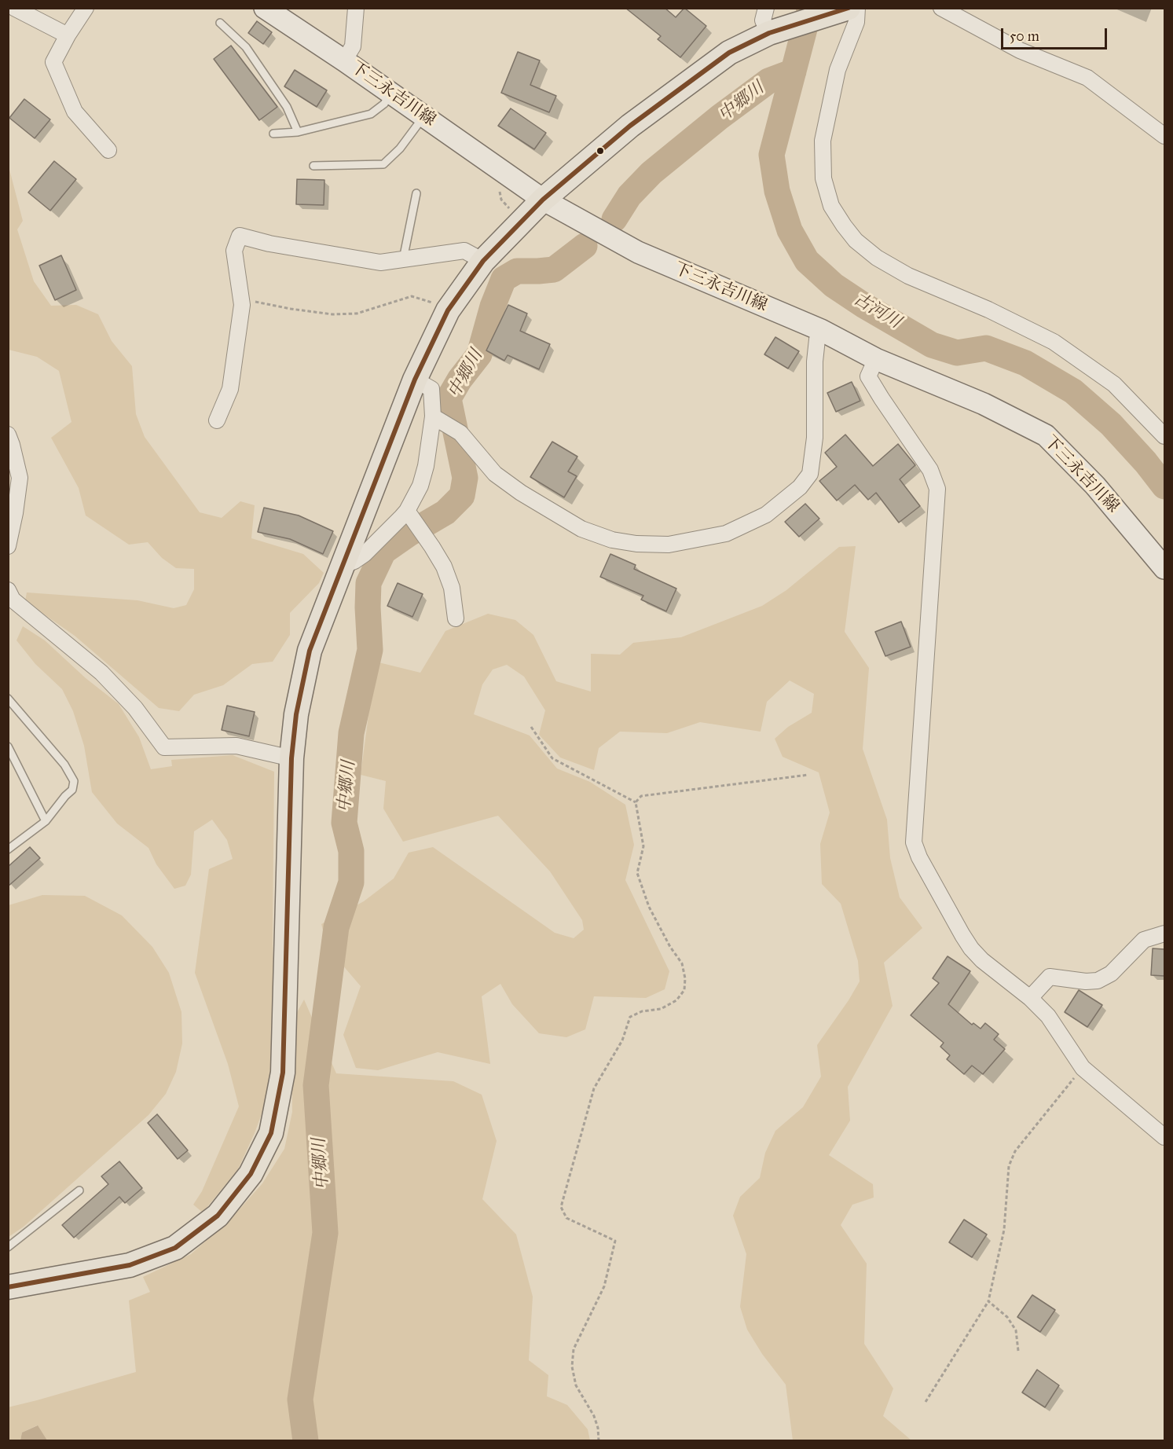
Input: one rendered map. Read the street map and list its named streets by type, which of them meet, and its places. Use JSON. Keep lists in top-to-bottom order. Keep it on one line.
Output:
{"streets":{"main road":["下三永吉川線"]},"water":["中郷川","古河川"],"scale_bar":"50 m"}
